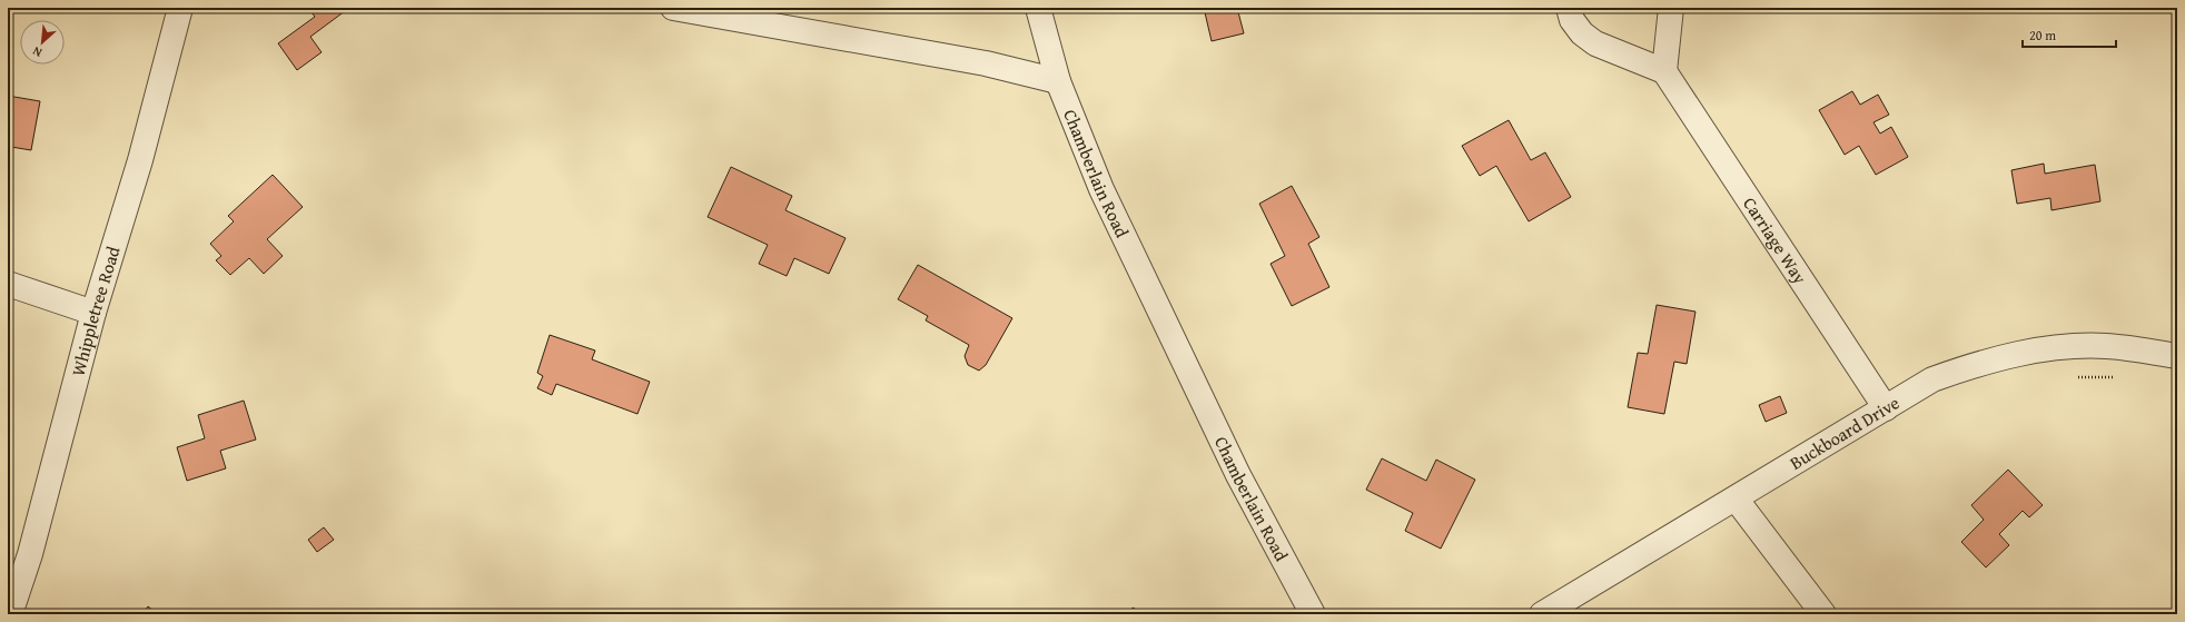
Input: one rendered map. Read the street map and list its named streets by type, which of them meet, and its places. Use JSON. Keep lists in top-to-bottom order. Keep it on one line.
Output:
{"streets":{"street":["Chamberlain Road","Carriage Way","Whippletree Road","Buckboard Drive"]},"crossings":[["Carriage Way","Buckboard Drive"]],"scale_bar":"20 m","north":"bottom left"}
